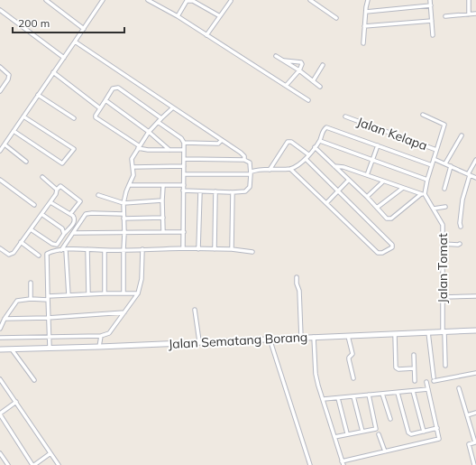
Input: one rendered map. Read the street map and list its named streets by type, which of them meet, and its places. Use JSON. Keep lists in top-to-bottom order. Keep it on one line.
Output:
{"streets":{"street":["Jalan Kelapa","Jalan Tomat","Jalan Sematang Borang"]},"crossings":[["Jalan Tomat","Jalan Sematang Borang"]],"scale_bar":"200 m"}
